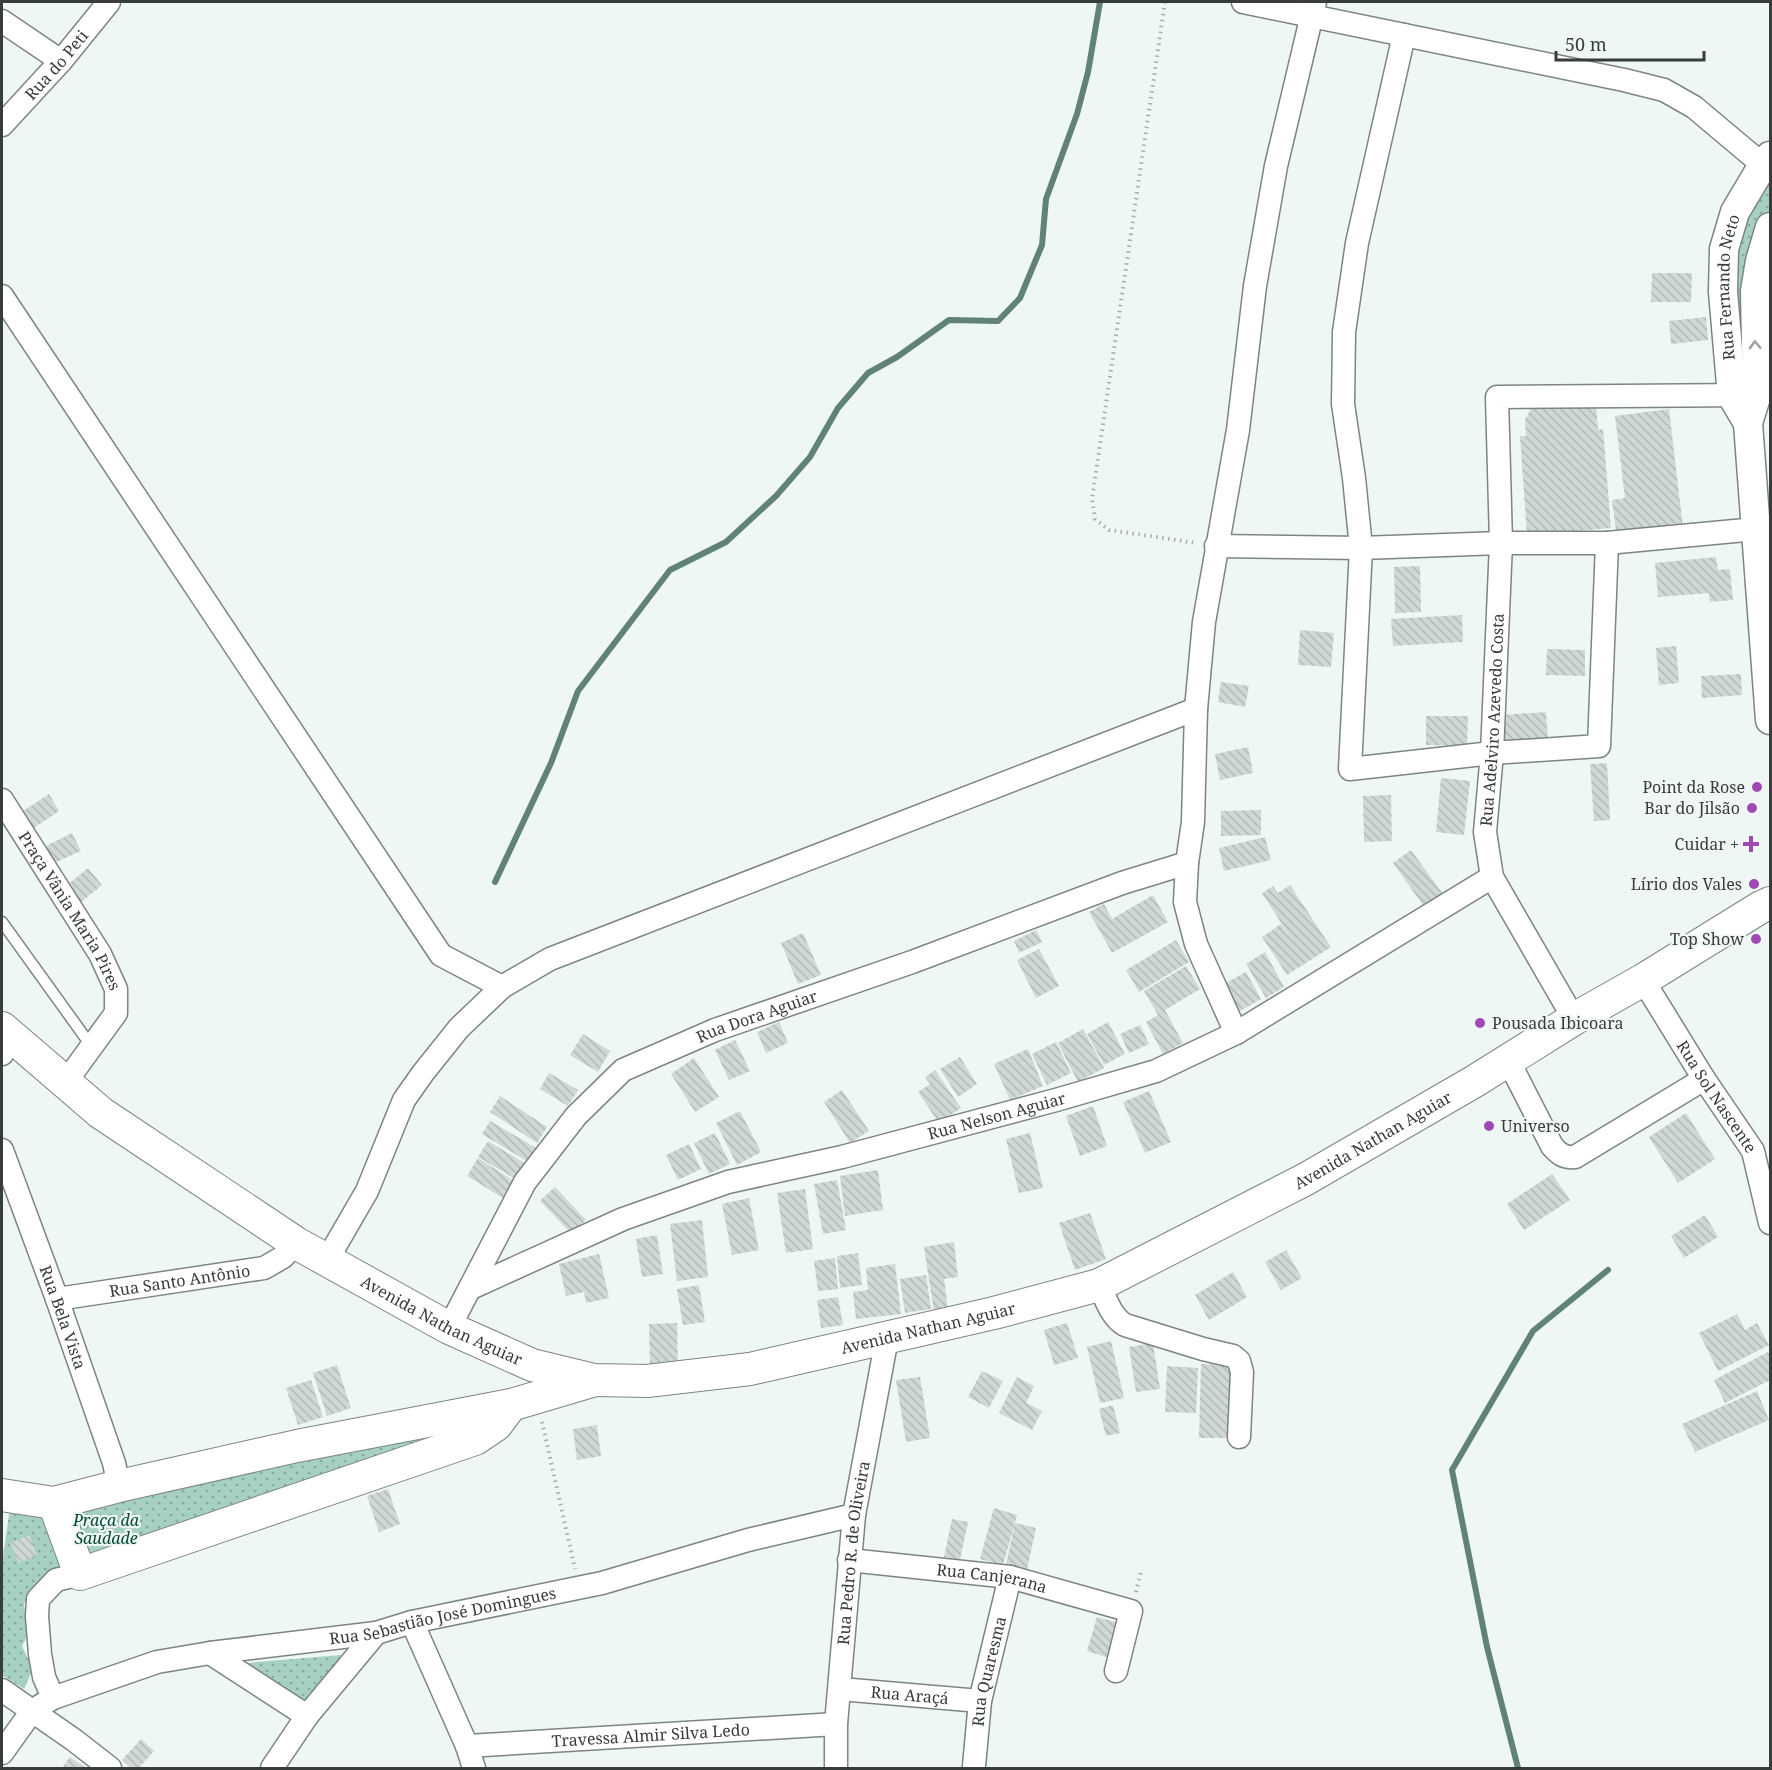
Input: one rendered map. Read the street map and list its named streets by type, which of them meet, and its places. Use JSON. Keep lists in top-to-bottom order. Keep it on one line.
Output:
{"streets":{"main road":["Avenida Nathan Aguiar"],"street":["Rua do Peti","Rua Fernando Neto","Rua Adelviro Azevedo Costa","Praça Vânia Maria Pires","Rua Dora Aguiar","Rua Sol Nascente","Rua Nelson Aguiar","Rua Santo Antônio","Rua Bela Vista","Rua Pedro R. de Oliveira","Rua Canjerana","Rua Sebastião José Domingues","Rua Quaresma","Rua Araçá","Travessa Almir Silva Ledo"]},"crossings":[["Rua Fernando Neto","Rua Adelviro Azevedo Costa"],["Rua Adelviro Azevedo Costa","Rua Nelson Aguiar"],["Rua Adelviro Azevedo Costa","Avenida Nathan Aguiar"],["Praça Vânia Maria Pires","Avenida Nathan Aguiar"],["Rua Dora Aguiar","Rua Nelson Aguiar"],["Rua Dora Aguiar","Avenida Nathan Aguiar"],["Rua Sol Nascente","Avenida Nathan Aguiar"],["Avenida Nathan Aguiar","Rua Santo Antônio"],["Avenida Nathan Aguiar","Rua Pedro R. de Oliveira"],["Rua Santo Antônio","Rua Bela Vista"],["Rua Pedro R. de Oliveira","Rua Canjerana"],["Rua Pedro R. de Oliveira","Rua Sebastião José Domingues"],["Rua Pedro R. de Oliveira","Rua Araçá"],["Rua Pedro R. de Oliveira","Travessa Almir Silva Ledo"],["Rua Canjerana","Rua Quaresma"],["Rua Quaresma","Rua Araçá"]],"parks":["Praça da Saudade"],"places":{"other":["Point da Rose","Bar do Jilsão","Lírio dos Vales","Top Show","Pousada Ibicoara","Universo"],"health":["Cuidar +"]},"scale_bar":"50 m"}
